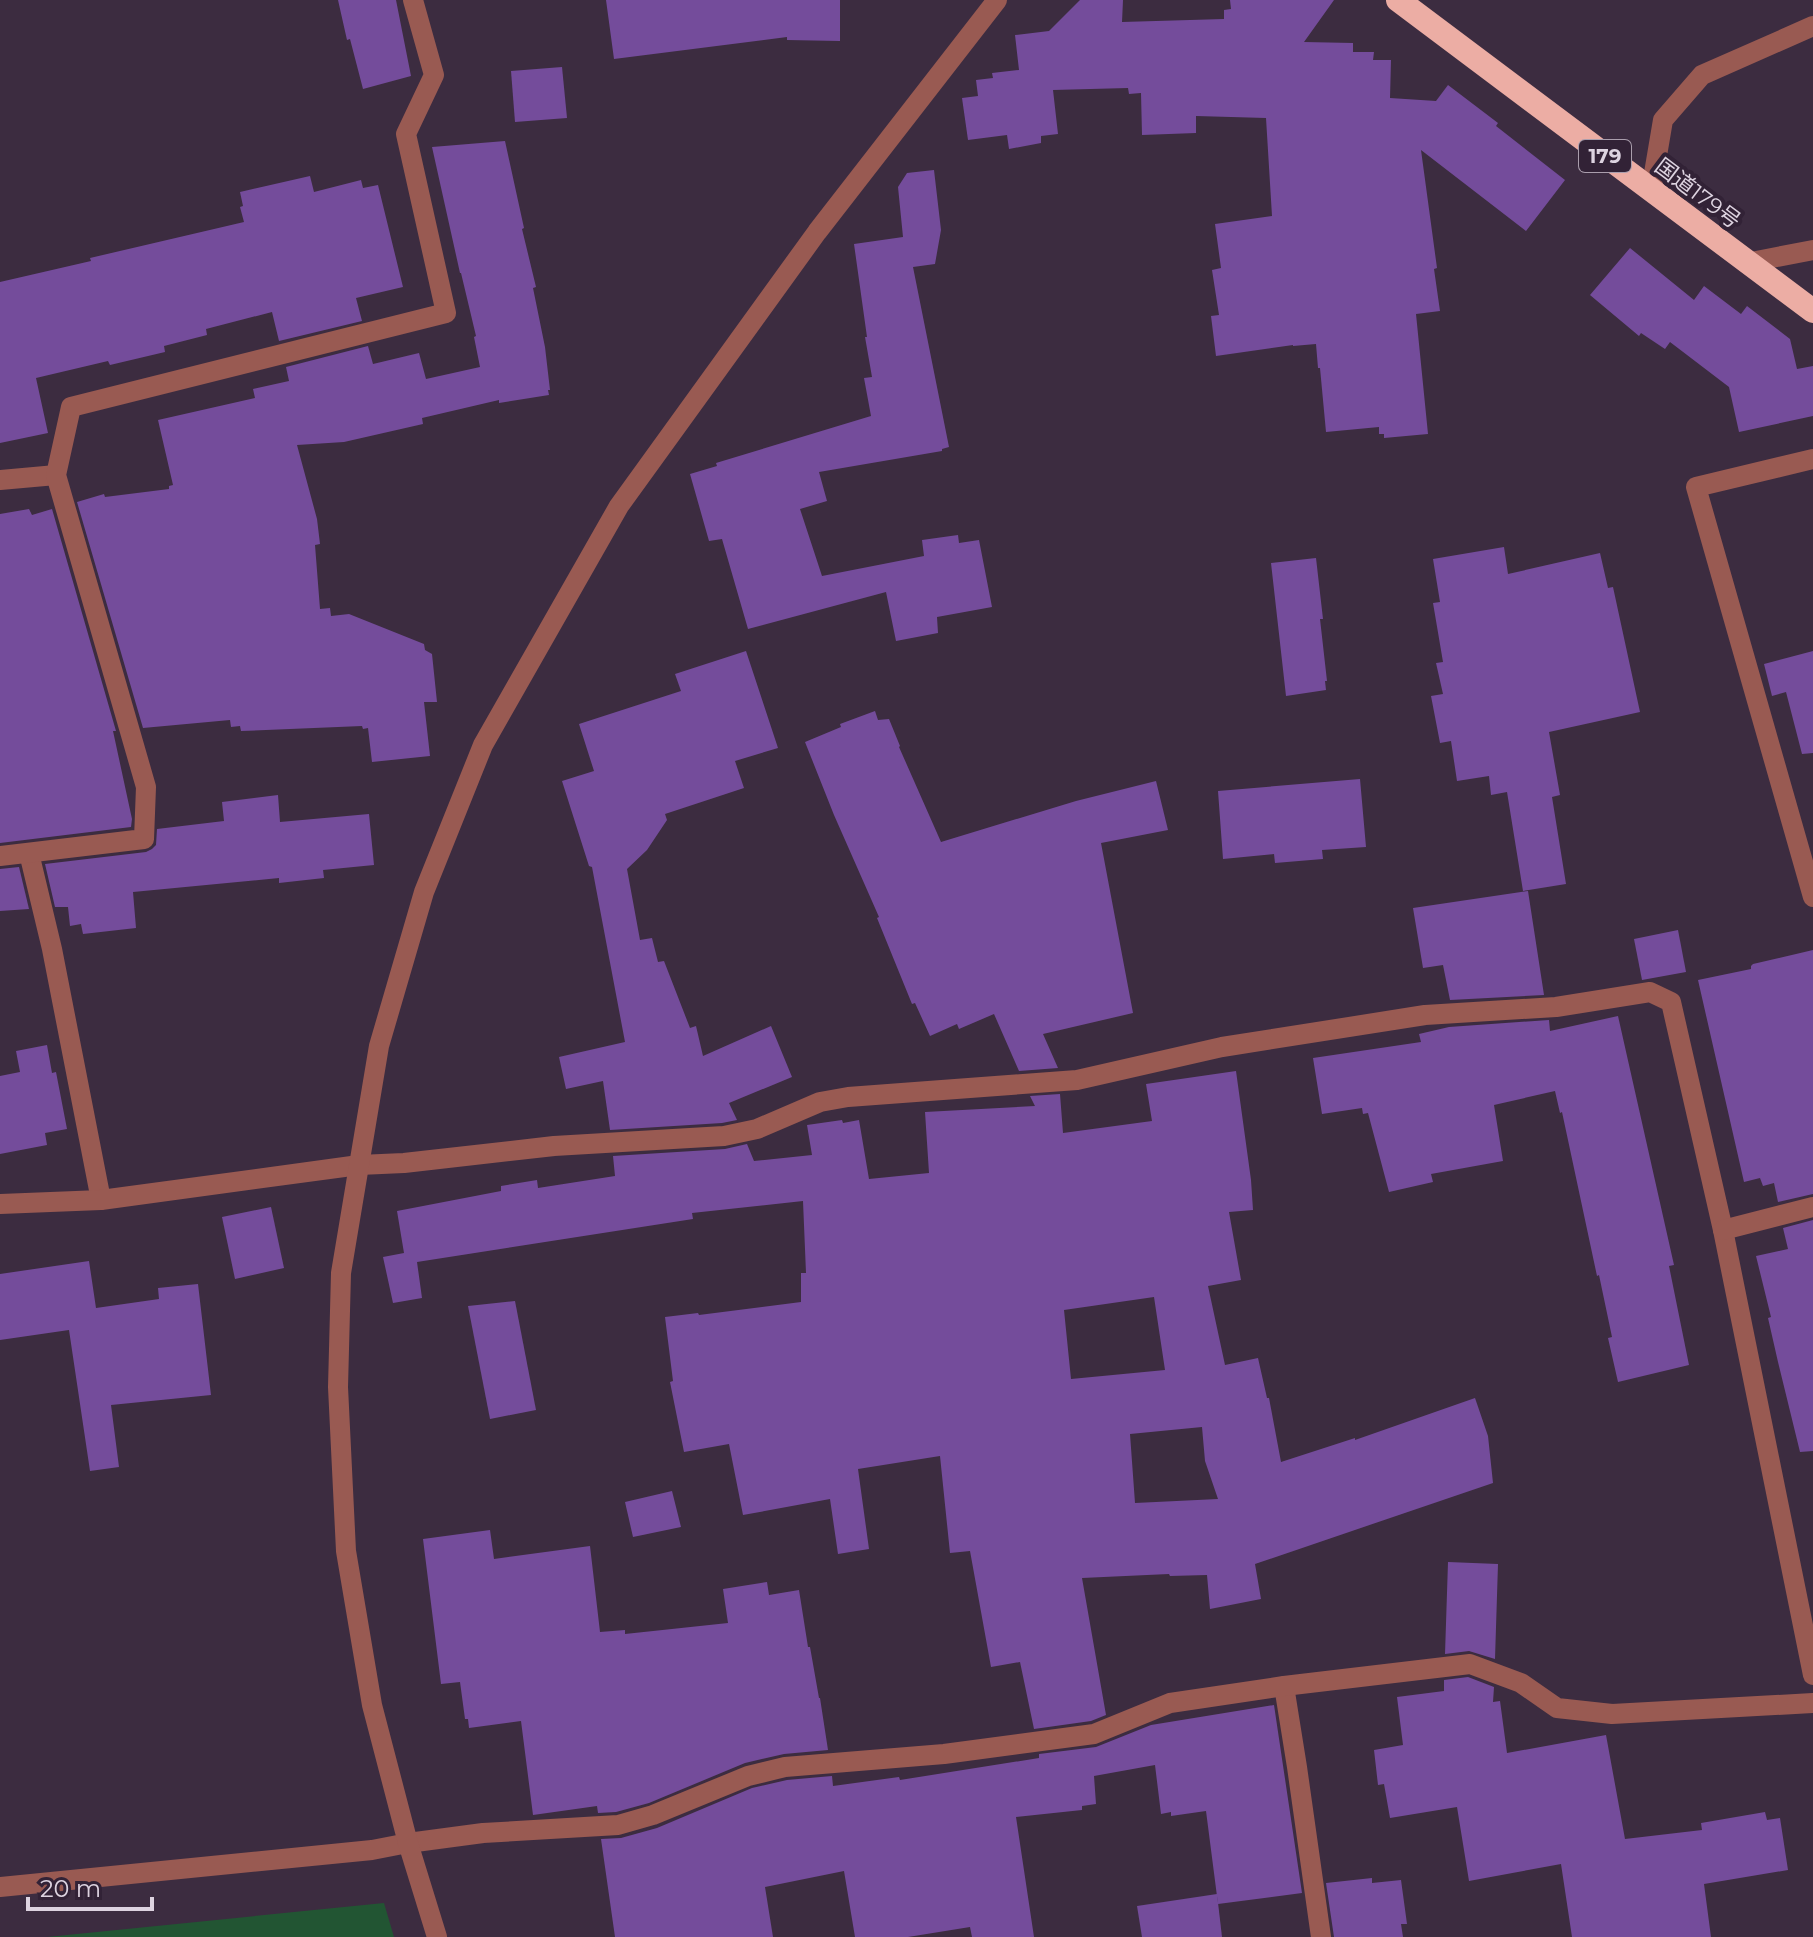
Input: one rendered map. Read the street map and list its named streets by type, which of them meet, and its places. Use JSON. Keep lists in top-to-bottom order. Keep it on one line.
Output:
{"streets":{"highway":["179","国道179号"]},"scale_bar":"20 m"}
